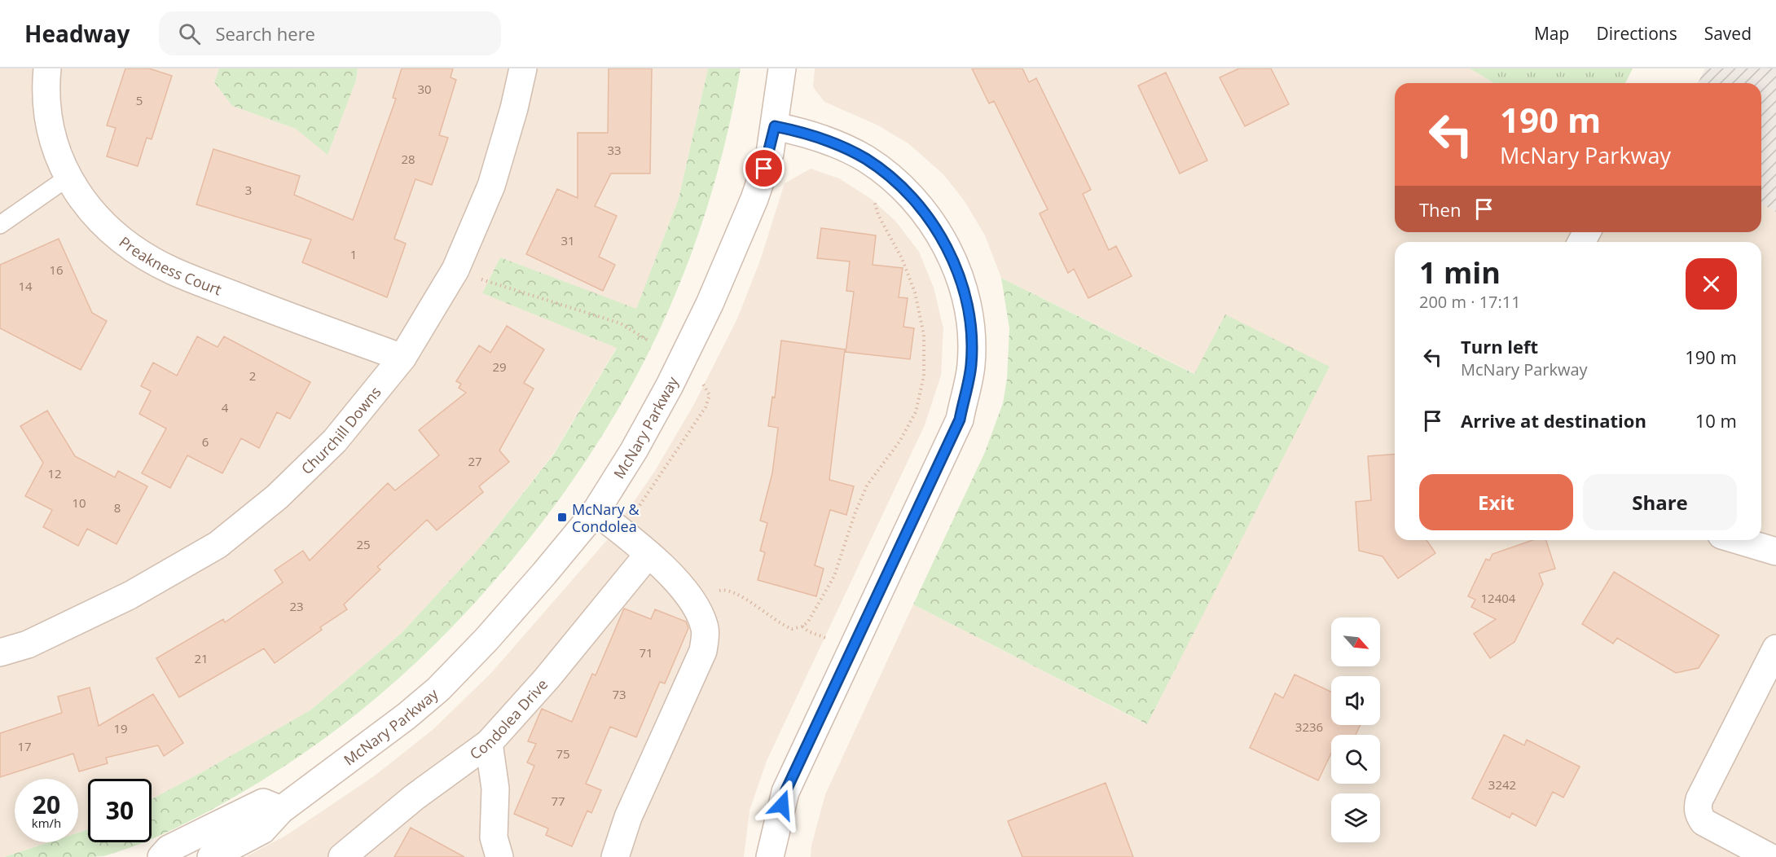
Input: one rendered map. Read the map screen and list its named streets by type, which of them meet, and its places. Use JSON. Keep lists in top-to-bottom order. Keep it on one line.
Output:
{"streets":{"street":["Preakness Court","McNary Parkway","Churchill Downs","Condolea Drive"]},"crossings":[["Preakness Court","Churchill Downs"]],"places":{"transit":["McNary & Condolea"]},"house_numbers":["30","5","33","28","3","31","1","16","14","29","2","4","6","27","12","10","8","25","12404","23","71","21","73","3236","19","17","75","3242","77"],"north":"bottom right","page":{"header":"Headway","search":"Search here","nav":["Map","Directions","Saved"],"turn":["190 m","McNary Parkway"],"then":"Then","heading":["1 min","200 m · 17:11"],"list":[{"name":"Turn left","note":"McNary Parkway","value":"190 m"},{"name":"Arrive at destination","value":"10 m"}],"buttons":["Exit","Share"],"speed":"20 km/h","limit":"30"}}
